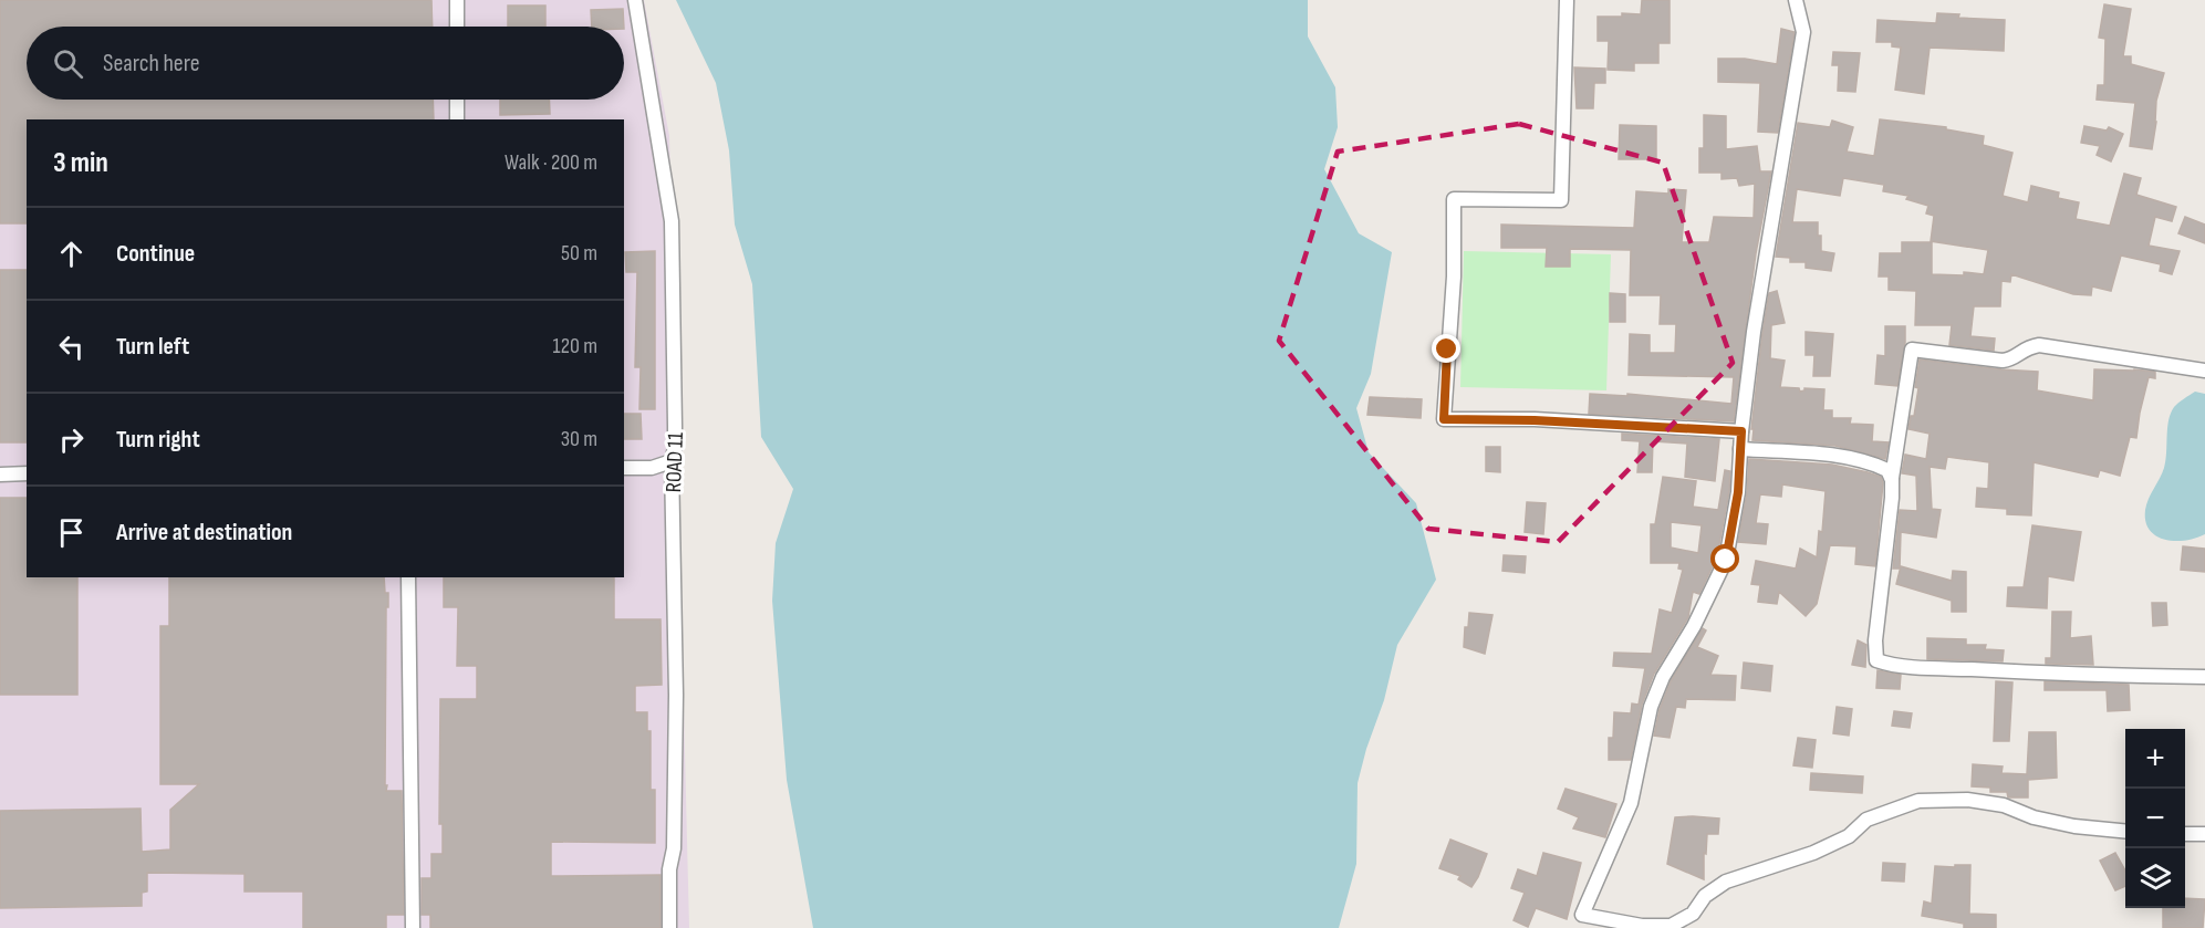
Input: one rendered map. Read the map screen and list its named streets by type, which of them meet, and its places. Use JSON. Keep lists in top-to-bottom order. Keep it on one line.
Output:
{"streets":{"street":["ROAD 11"]},"page":{"search":"Search here","heading":["3 min","Walk · 200 m"],"list":[["Continue","50 m"],["Turn left","120 m"],["Turn right","30 m"],"Arrive at destination"],"map_buttons":["+","−"]}}
